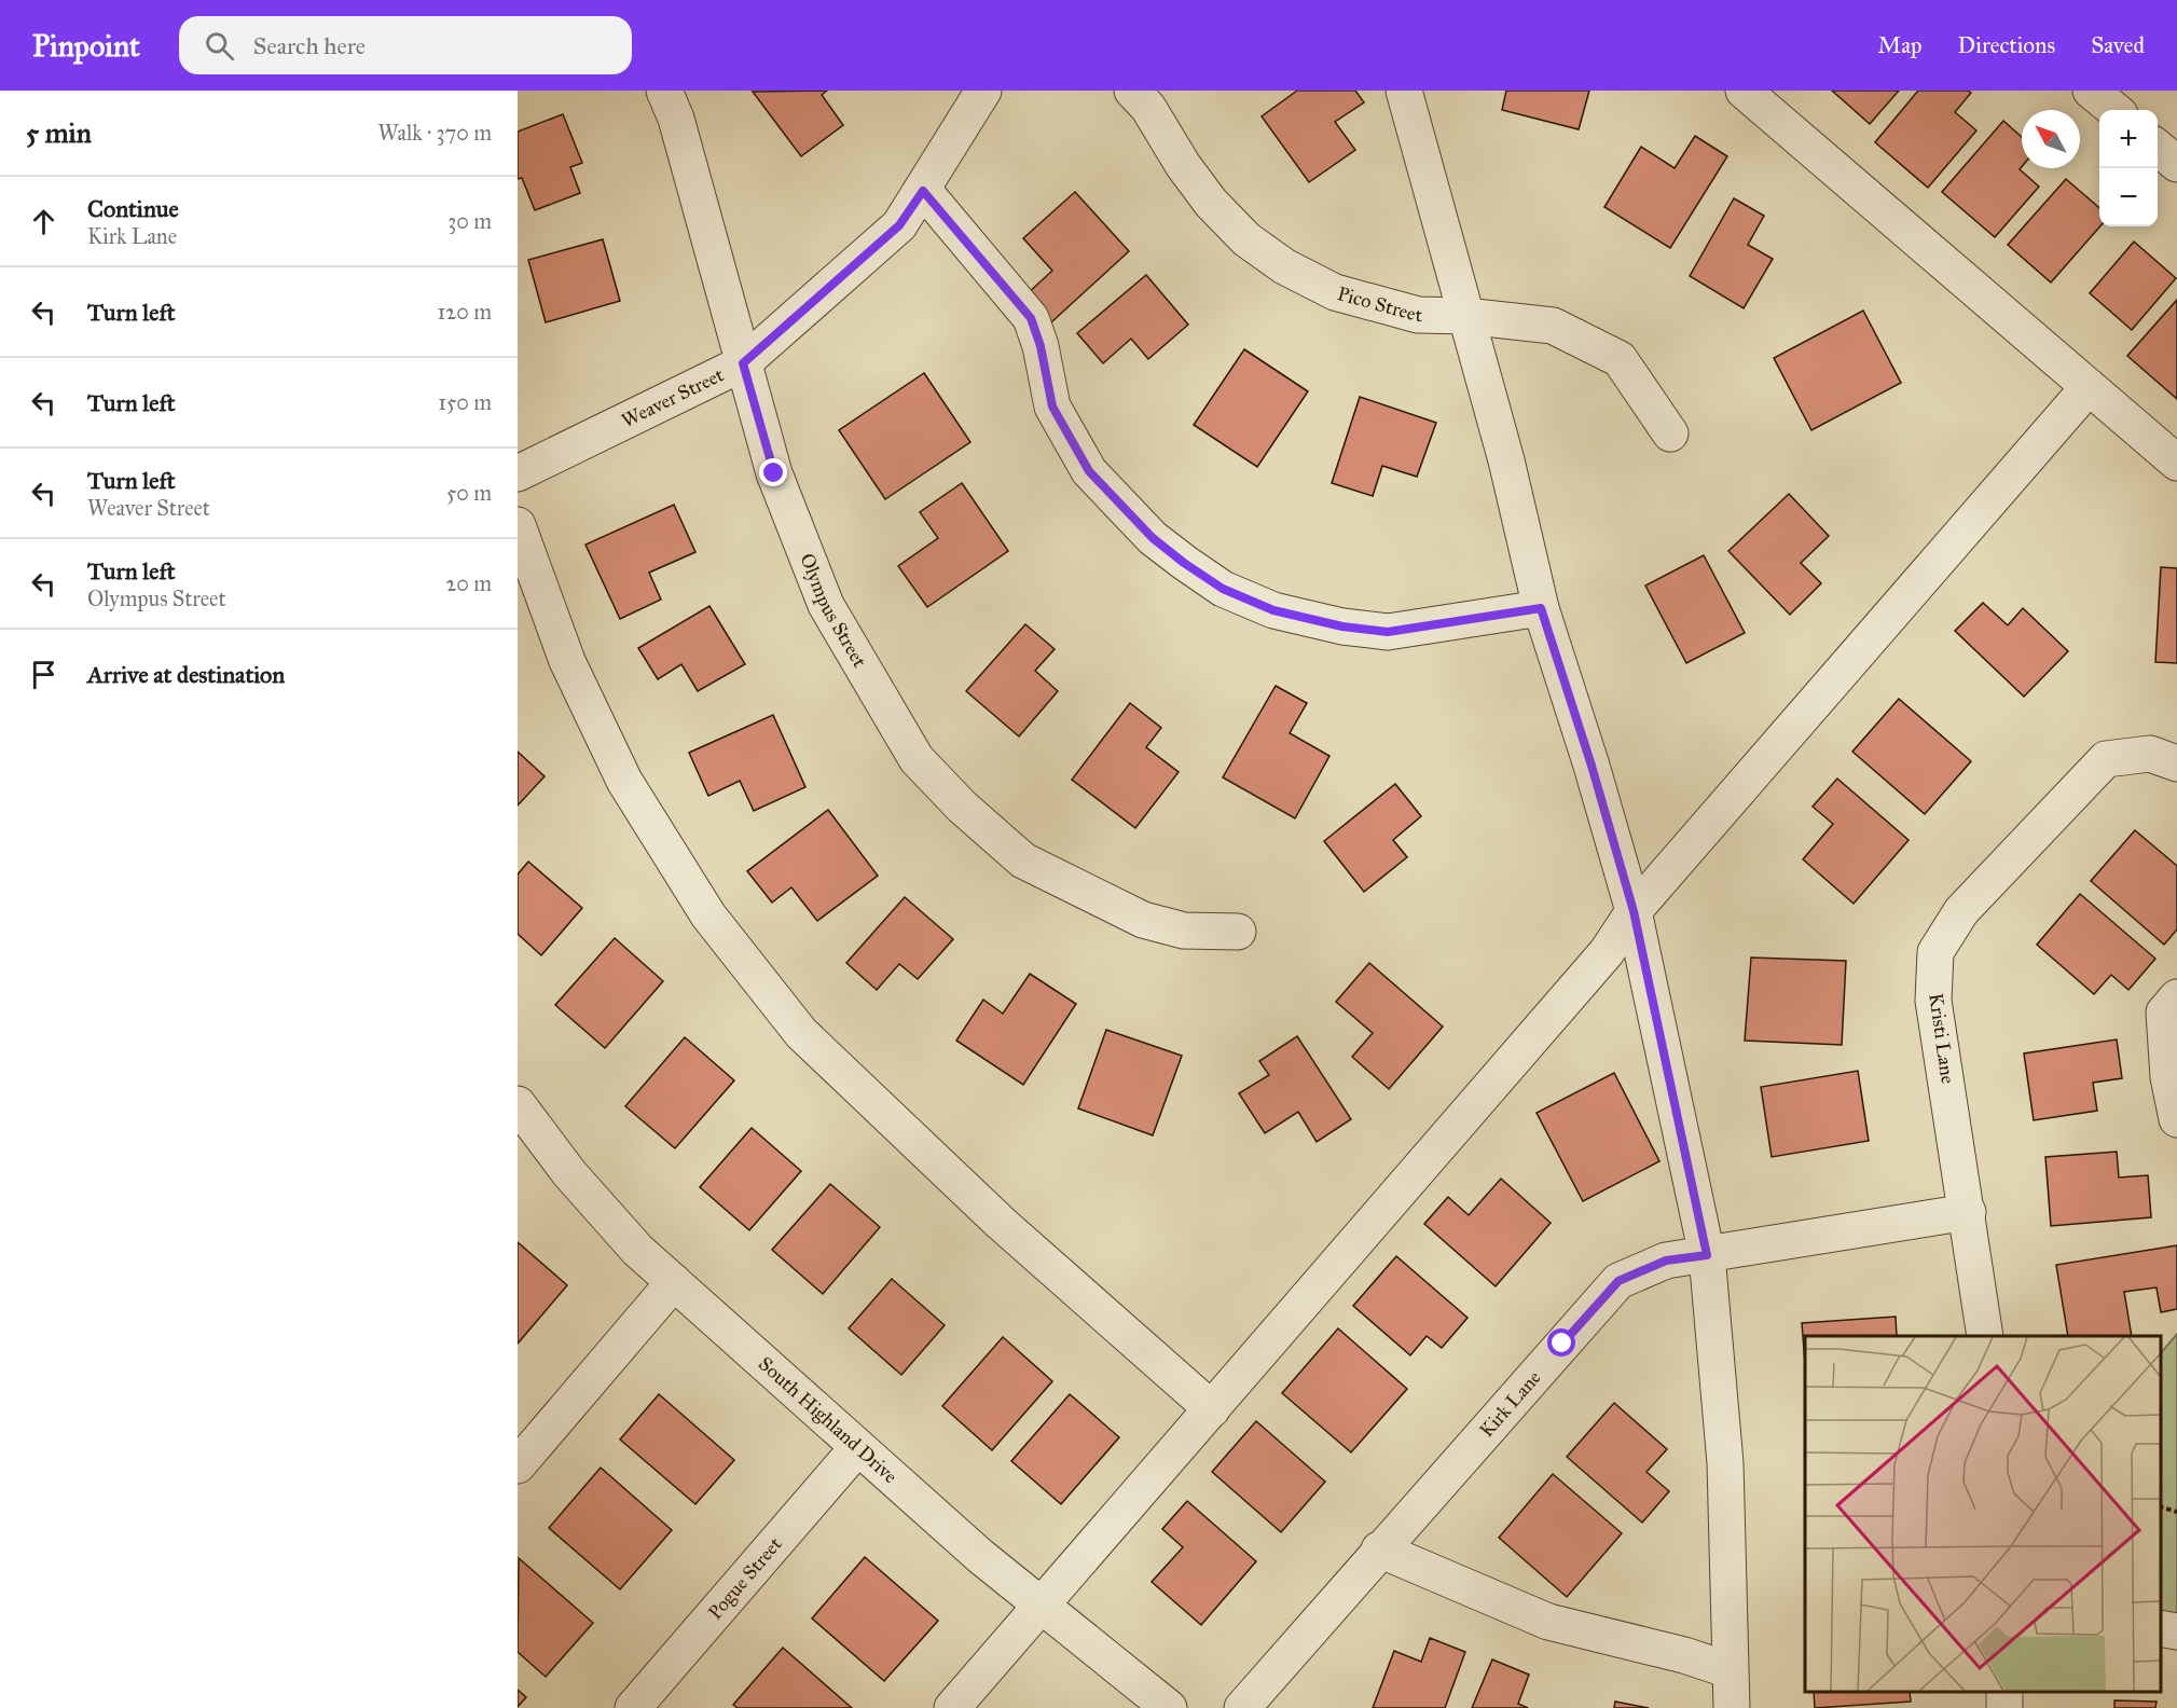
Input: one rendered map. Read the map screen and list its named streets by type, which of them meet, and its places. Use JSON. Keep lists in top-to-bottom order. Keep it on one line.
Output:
{"streets":{"street":["Pico Street","Weaver Street","Olympus Street","Kristi Lane","Kirk Lane","South Highland Drive","Pogue Street"]},"crossings":[["Weaver Street","Olympus Street"],["Kristi Lane","Kirk Lane"],["South Highland Drive","Pogue Street"]],"north":"top left","page":{"header":"Pinpoint","search":"Search here","nav":["Map","Directions","Saved"],"heading":["5 min","Walk · 370 m"],"map_buttons":["+","−"],"list":[["Continue","Kirk Lane","30 m"],["Turn left","120 m"],["Turn left","150 m"],["Turn left","Weaver Street","50 m"],["Turn left","Olympus Street","20 m"],"Arrive at destination"]}}
